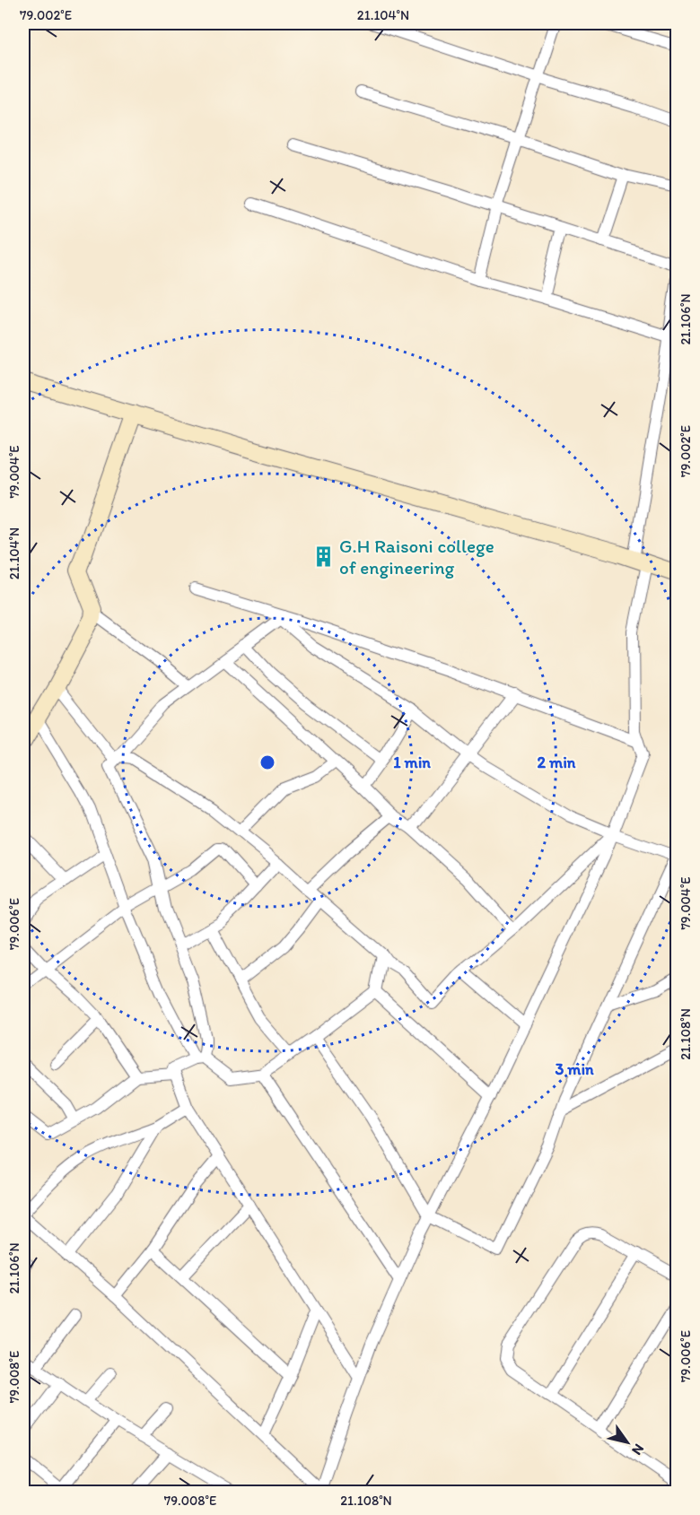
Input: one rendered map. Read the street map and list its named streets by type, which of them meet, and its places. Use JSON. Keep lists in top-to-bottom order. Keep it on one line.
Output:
{"places":{"building":["G.H Raisoni college of engineering"]},"north":"bottom right","coordinates":["79.002°E","21.104°N","21.106°N","79.004°E","79.006°E","21.108°N","79.008°E"],"rings":["1 min","2 min","3 min"]}
